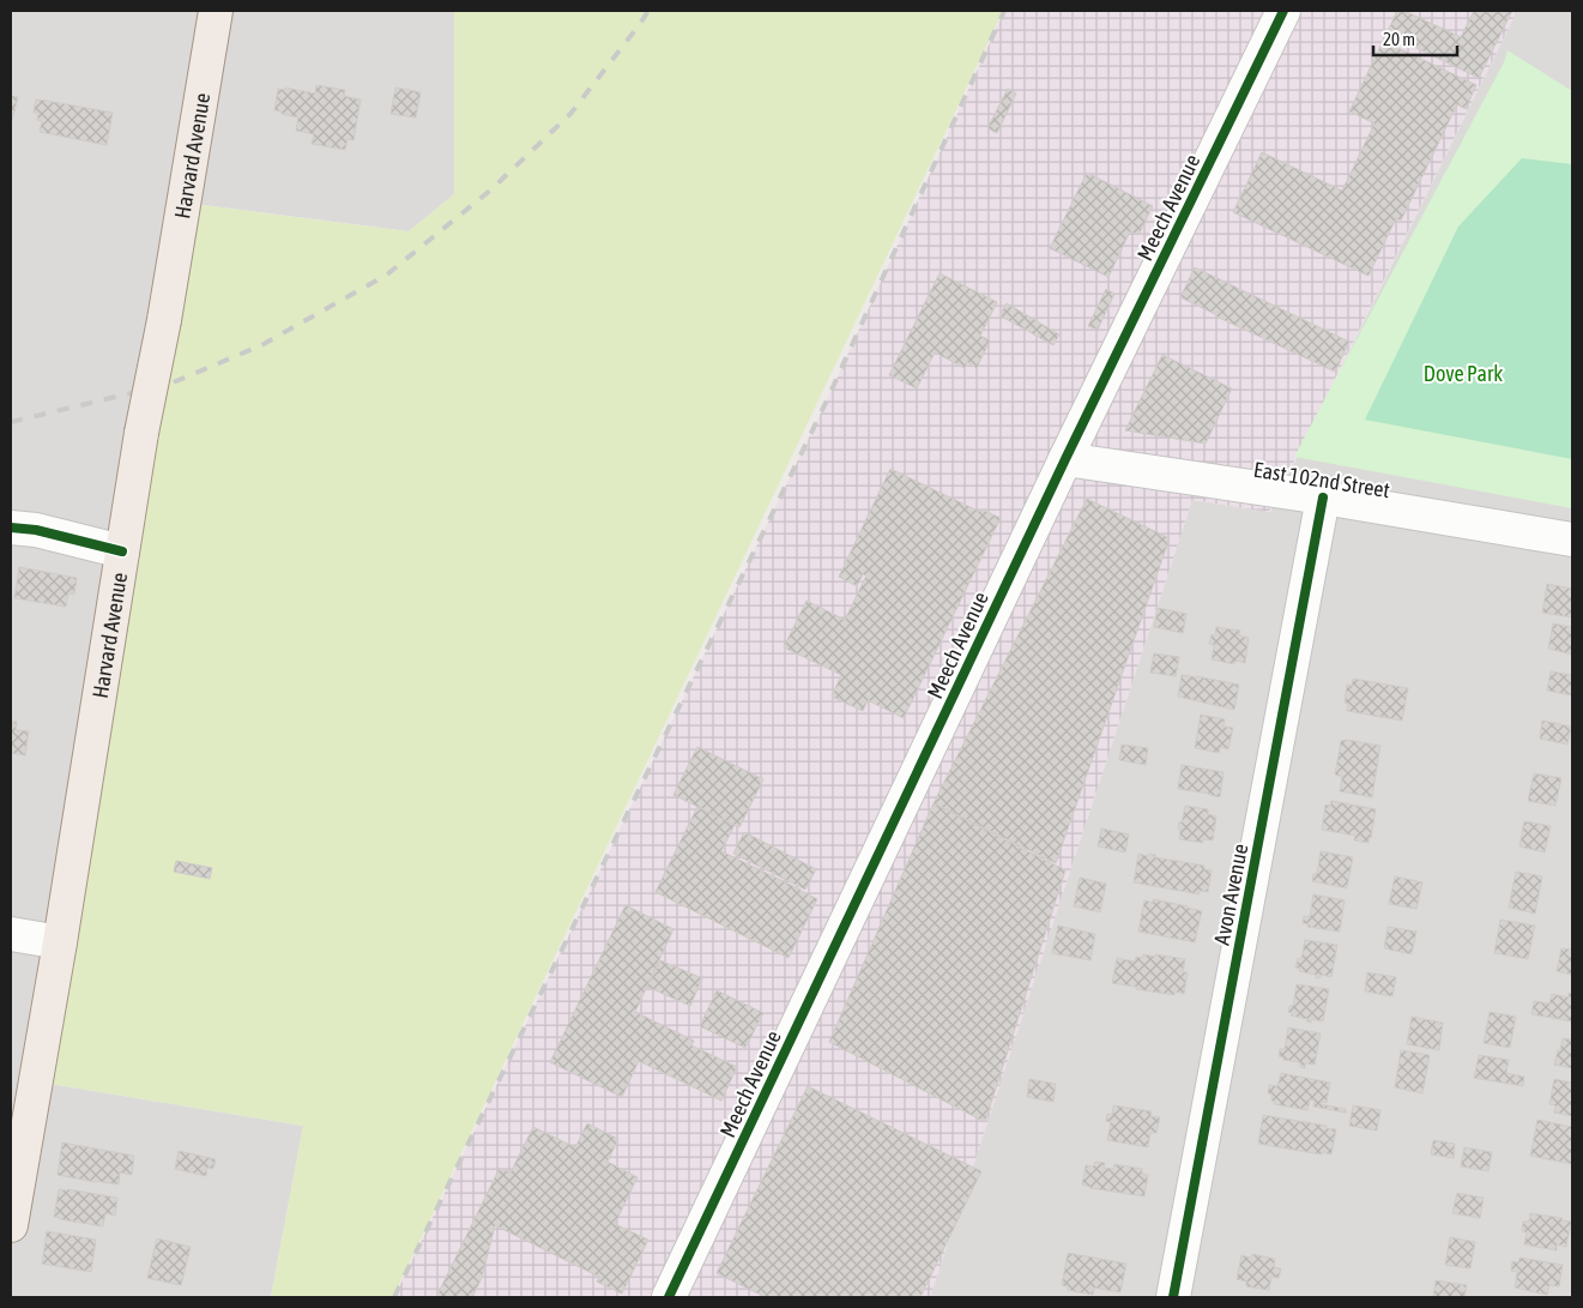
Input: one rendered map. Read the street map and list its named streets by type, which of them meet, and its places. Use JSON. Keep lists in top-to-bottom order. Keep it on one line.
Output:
{"streets":{"main road":["Harvard Avenue"],"street":["Meech Avenue","East 102nd Street","Avon Avenue"]},"crossings":[["Meech Avenue","East 102nd Street"],["East 102nd Street","Avon Avenue"]],"parks":["Dove Park"],"scale_bar":"20 m"}
